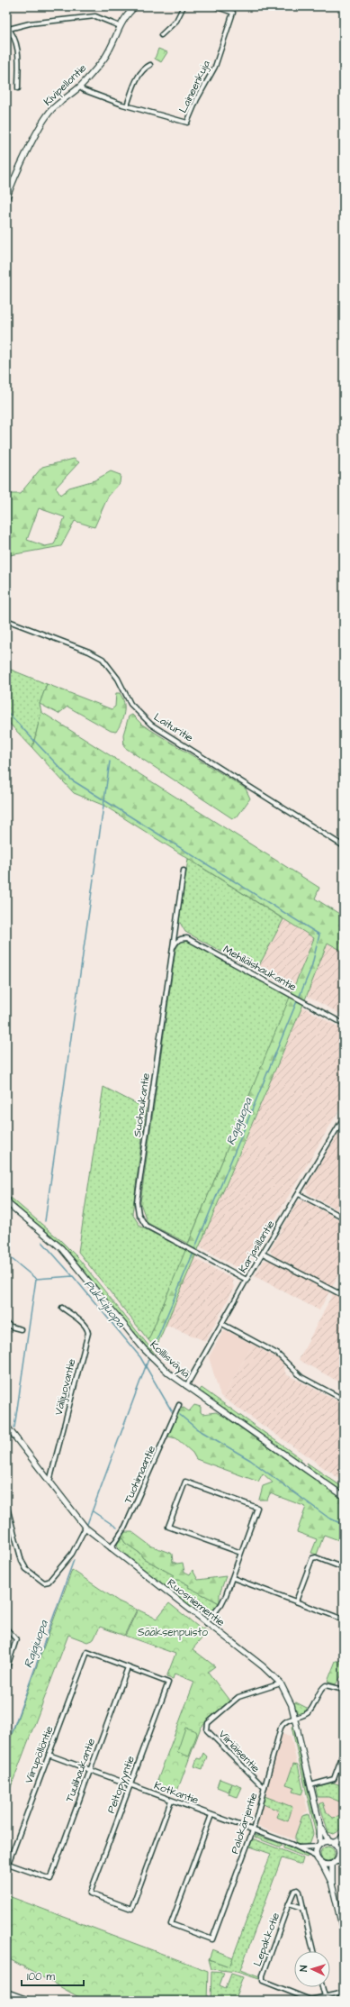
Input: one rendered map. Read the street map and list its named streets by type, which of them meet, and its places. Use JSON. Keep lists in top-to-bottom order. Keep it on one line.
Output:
{"streets":{"main road":["Kivipellontie","Koillisväylä","Ruosniementie"],"street":["Laineenkuja","Laituritie","Mehiläishaukantie","Suohaukantie","Karjasillantie","Välijuovantie","Tuohimaantie","Viiriäisentie","Viirupöllöntie","Tuulihaukantie","Peltopyyntie","Kotkantie","Palokärjentie","Lepakkotie"]},"crossings":[["Kivipellontie","Laineenkuja"],["Mehiläishaukantie","Suohaukantie"],["Suohaukantie","Karjasillantie"],["Karjasillantie","Koillisväylä"],["Välijuovantie","Ruosniementie"],["Tuohimaantie","Ruosniementie"],["Ruosniementie","Viiriäisentie"],["Ruosniementie","Kotkantie"],["Ruosniementie","Palokärjentie"],["Viiriäisentie","Palokärjentie"],["Viirupöllöntie","Tuulihaukantie"],["Viirupöllöntie","Peltopyyntie"],["Viirupöllöntie","Kotkantie"],["Tuulihaukantie","Peltopyyntie"],["Tuulihaukantie","Kotkantie"],["Peltopyyntie","Kotkantie"],["Kotkantie","Palokärjentie"]],"water":["Rajajuopa","Pukkijuopa"],"parks":["Sääksenpuisto"],"scale_bar":"100 m","north":"left"}
